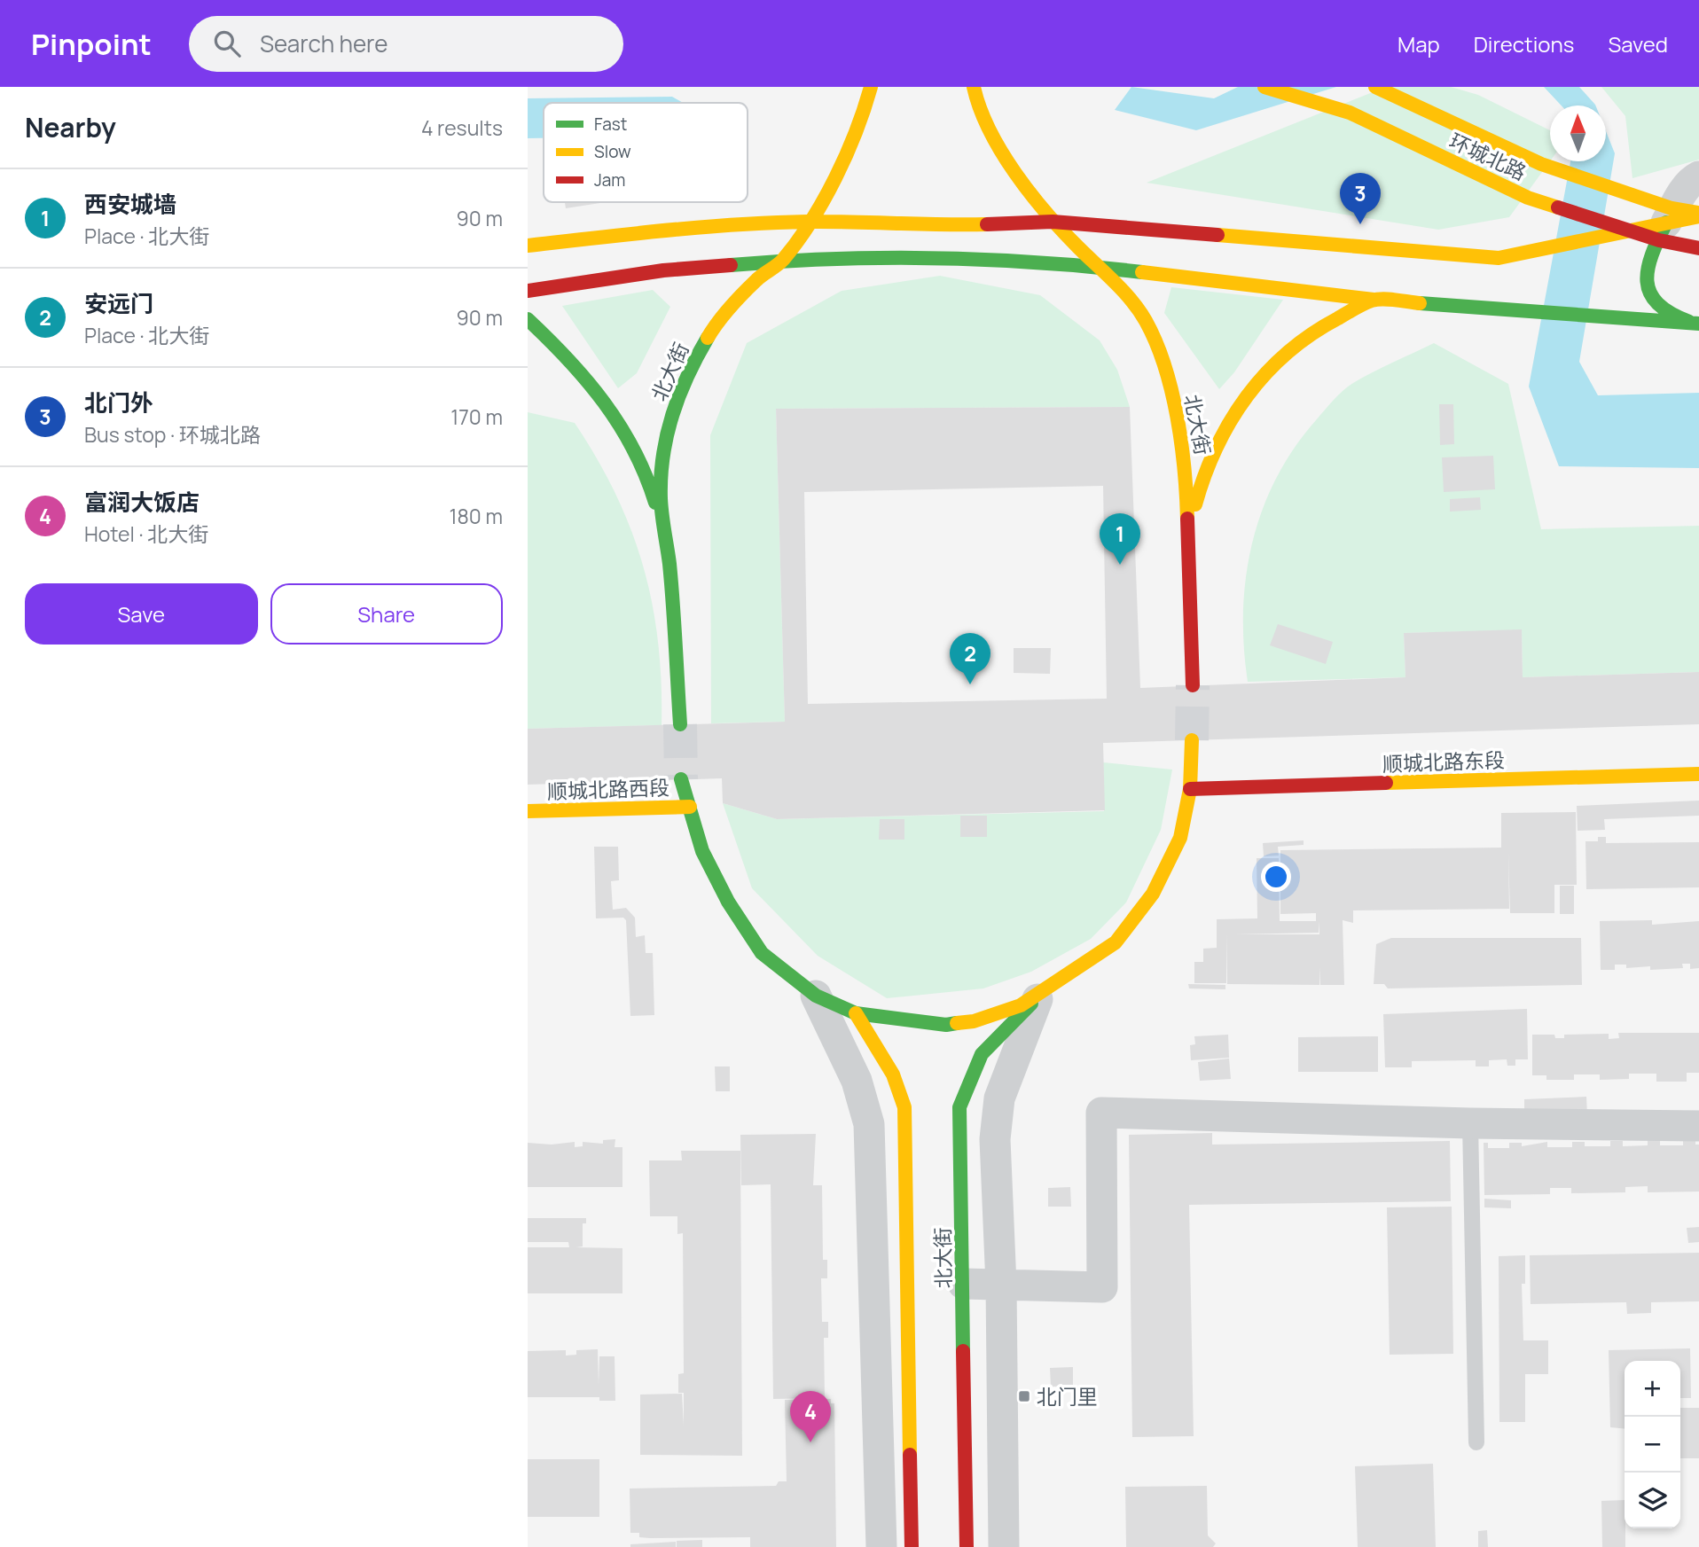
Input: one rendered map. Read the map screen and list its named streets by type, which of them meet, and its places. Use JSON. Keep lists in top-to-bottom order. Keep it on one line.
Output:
{"streets":{"main road":["环城北路","北大街","顺城北路东段","顺城北路西段"]},"crossings":[["北大街","顺城北路东段"],["北大街","顺城北路西段"]],"places":{"transit":["北门里"]},"legend":["Fast","Slow","Jam"],"north":"top","page":{"header":"Pinpoint","search":"Search here","nav":["Map","Directions","Saved"],"heading":["Nearby","4 results"],"list":[{"mark":"1","name":"西安城墙","note":"Place · 北大街","value":"90 m"},{"mark":"2","name":"安远门","note":"Place · 北大街","value":"90 m"},{"mark":"3","name":"北门外","note":"Bus stop · 环城北路","value":"170 m"},{"mark":"4","name":"富润大饭店","note":"Hotel · 北大街","value":"180 m"}],"pins":["3","1","2","4"],"buttons":["Save","Share"],"map_buttons":["+","−"]}}
